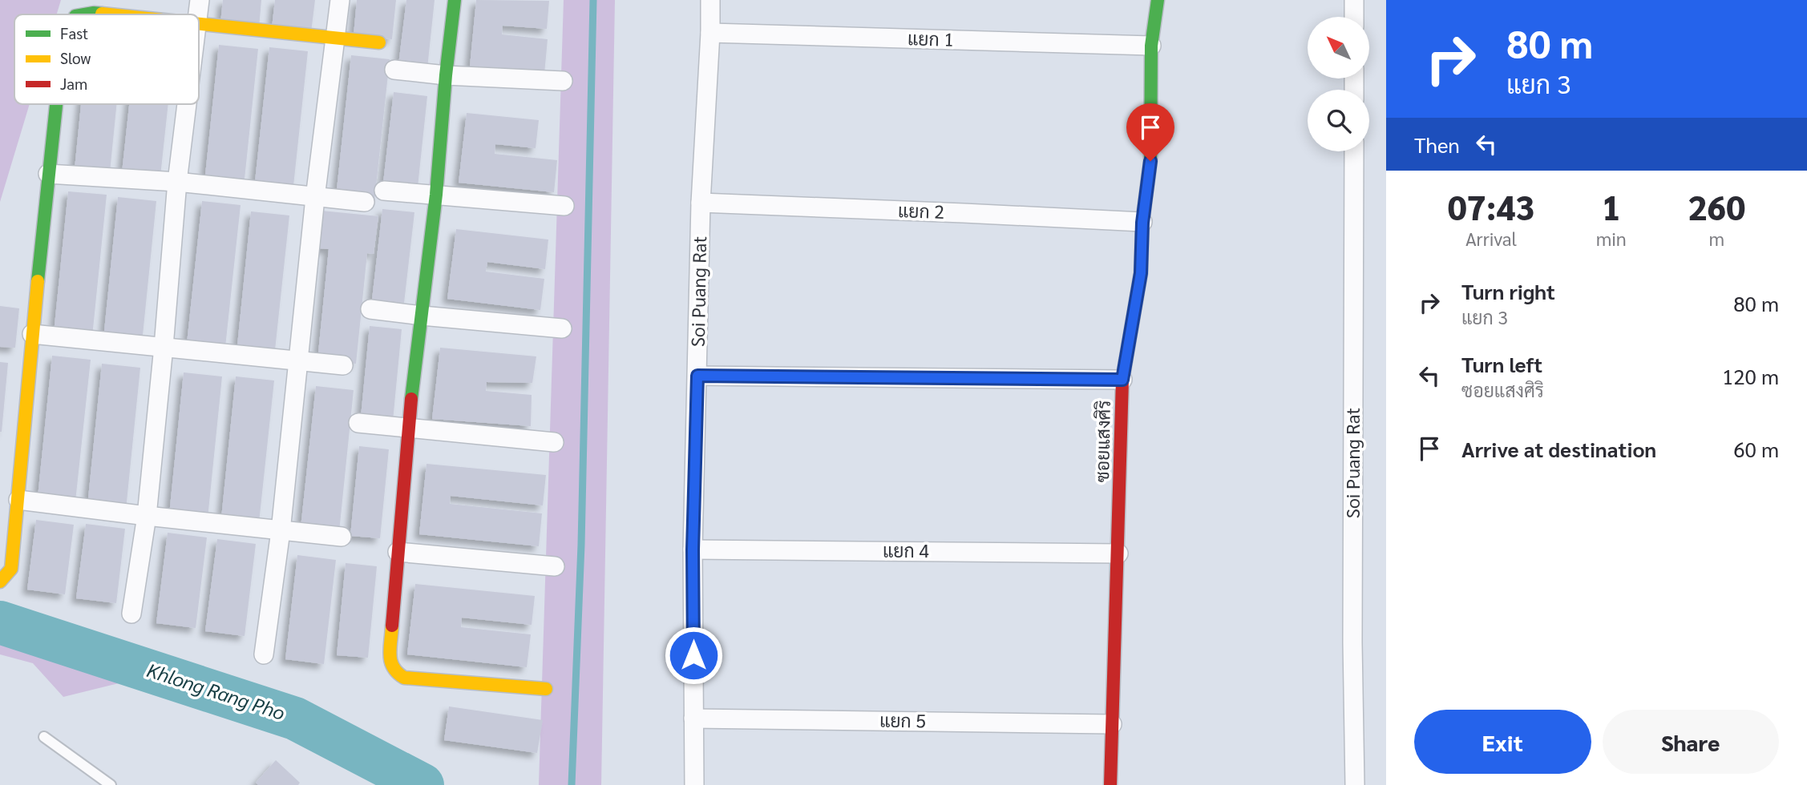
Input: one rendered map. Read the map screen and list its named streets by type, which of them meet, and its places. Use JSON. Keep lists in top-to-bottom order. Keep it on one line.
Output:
{"streets":{"street":["แยก 1","แยก 2","Soi Puang Rat","ซอยแสงศิริ","แยก 4","แยก 5"]},"crossings":[["แยก 1","Soi Puang Rat"],["แยก 1","ซอยแสงศิริ"],["แยก 2","Soi Puang Rat"],["แยก 2","ซอยแสงศิริ"],["Soi Puang Rat","แยก 4"],["Soi Puang Rat","แยก 5"],["ซอยแสงศิริ","แยก 4"],["ซอยแสงศิริ","แยก 5"]],"water":["Khlong Rang Pho"],"legend":["Fast","Slow","Jam"],"north":"top left","page":{"turn":["80 m","แยก 3"],"then":"Then","eta":["07:43","Arrival","1","min","260","m"],"list":[{"name":"Turn right","note":"แยก 3","value":"80 m"},{"name":"Turn left","note":"ซอยแสงศิริ","value":"120 m"},{"name":"Arrive at destination","value":"60 m"}],"buttons":["Exit","Share"]}}
